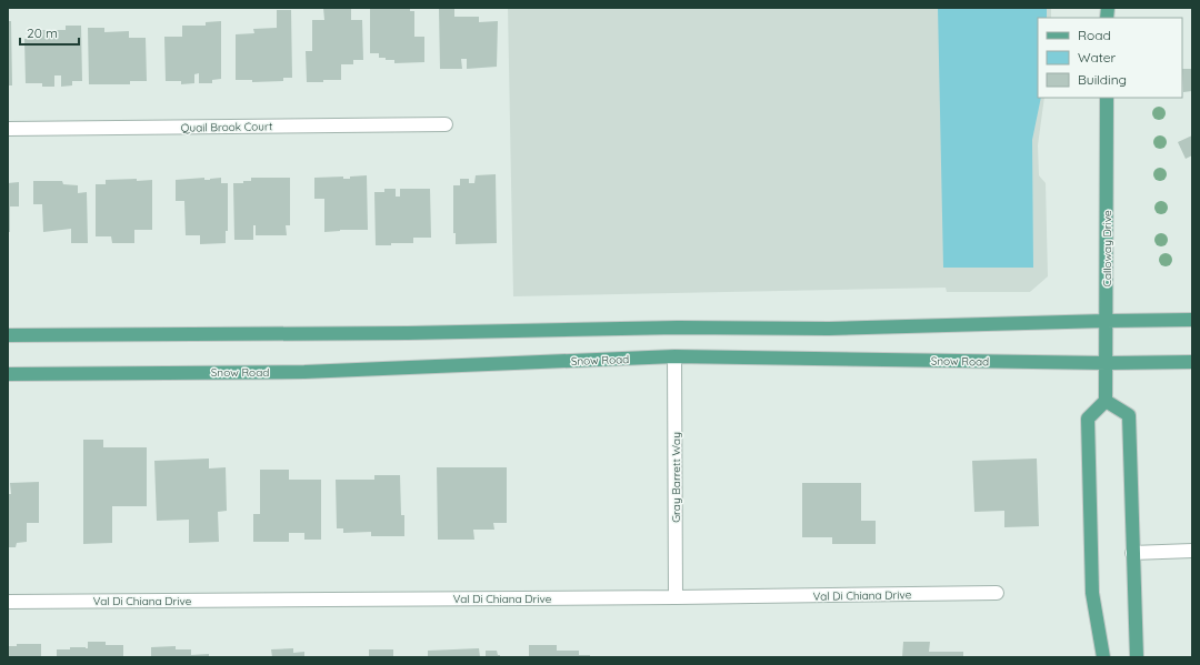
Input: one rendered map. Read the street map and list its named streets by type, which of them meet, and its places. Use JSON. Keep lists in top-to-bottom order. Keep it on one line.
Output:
{"streets":{"main road":["Calloway Drive","Snow Road"],"street":["Quail Brook Court","Gray Barrett Way","Val Di Chiana Drive"]},"crossings":[["Calloway Drive","Snow Road"],["Snow Road","Gray Barrett Way"],["Gray Barrett Way","Val Di Chiana Drive"]],"legend":["Road","Water","Building"],"scale_bar":"20 m"}
